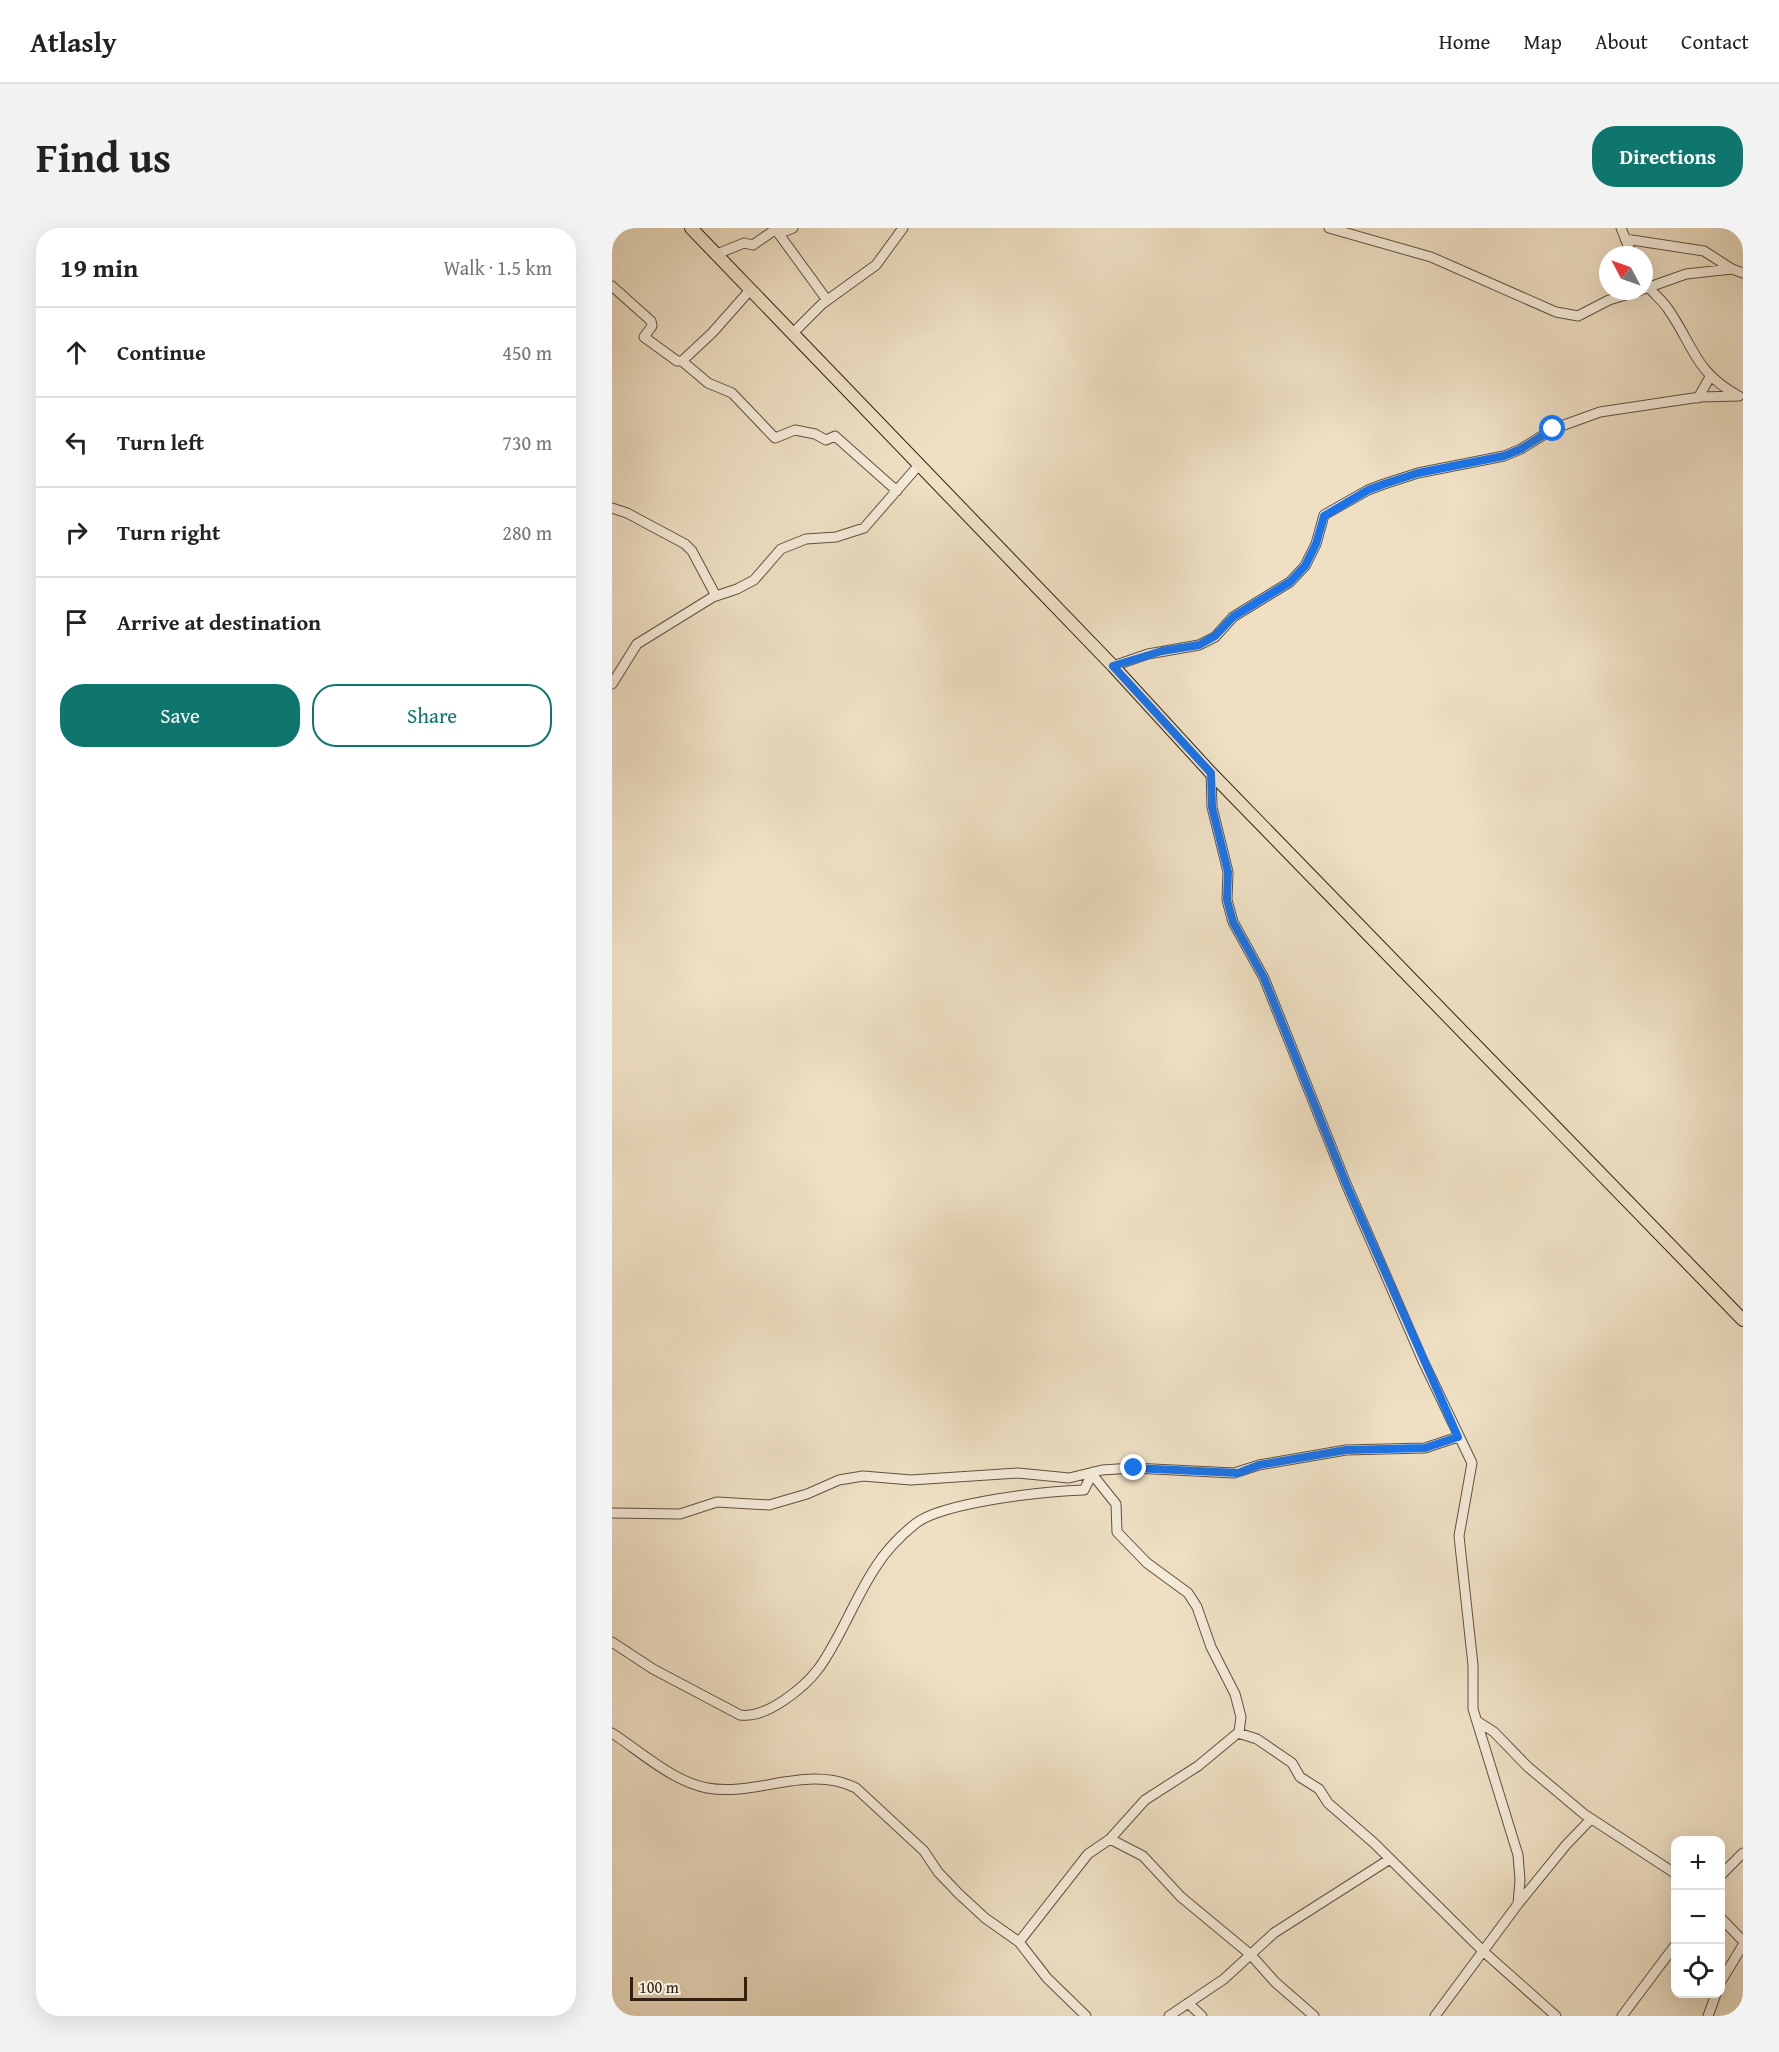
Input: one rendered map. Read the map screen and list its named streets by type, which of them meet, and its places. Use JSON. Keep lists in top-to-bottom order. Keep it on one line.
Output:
{"scale_bar":"100 m","north":"top left","page":{"header":"Atlasly","nav":["Home","Map","About","Contact"],"title":"Find us","buttons":["Directions",["Save","Share"]],"heading":["19 min","Walk · 1.5 km"],"list":[["Continue","450 m"],["Turn left","730 m"],["Turn right","280 m"],"Arrive at destination"],"map_buttons":["+","−"],"scale":"100 m"}}
